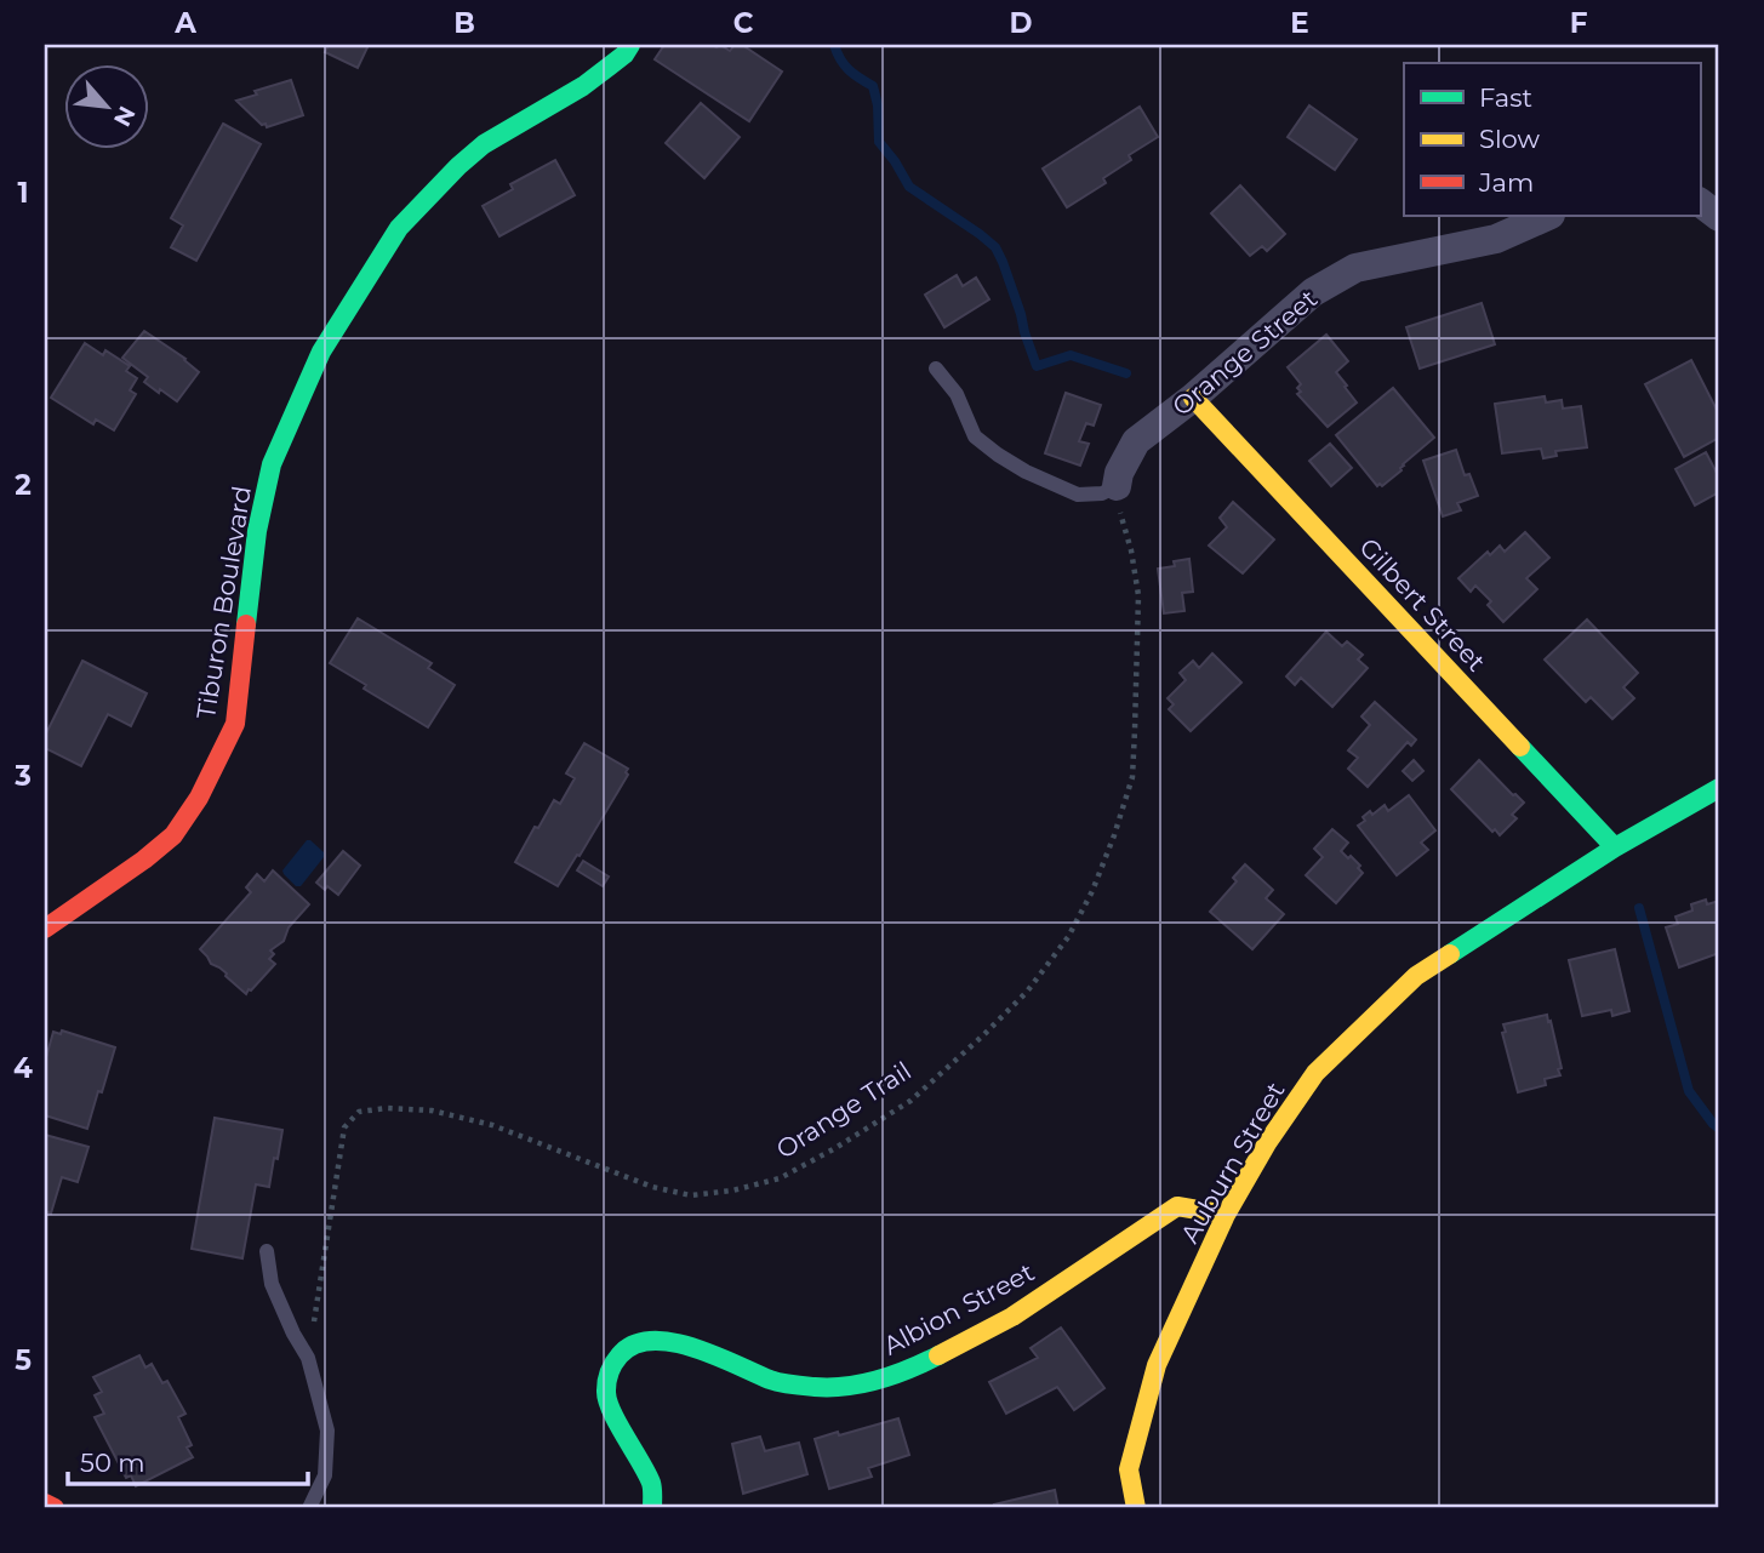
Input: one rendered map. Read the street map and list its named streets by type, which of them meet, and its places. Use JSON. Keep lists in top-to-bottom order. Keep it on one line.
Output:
{"streets":{"street":["Orange Street","Tiburon Boulevard","Gilbert Street","Auburn Street","Albion Street"],"path":["Orange Trail"]},"crossings":[["Orange Street","Gilbert Street"],["Orange Street","Orange Trail"],["Gilbert Street","Auburn Street"],["Auburn Street","Albion Street"]],"legend":["Fast","Slow","Jam"],"scale_bar":"50 m","north":"bottom right","grid":{"columns":["A","B","C","D","E","F"],"rows":["1","2","3","4","5"]}}
